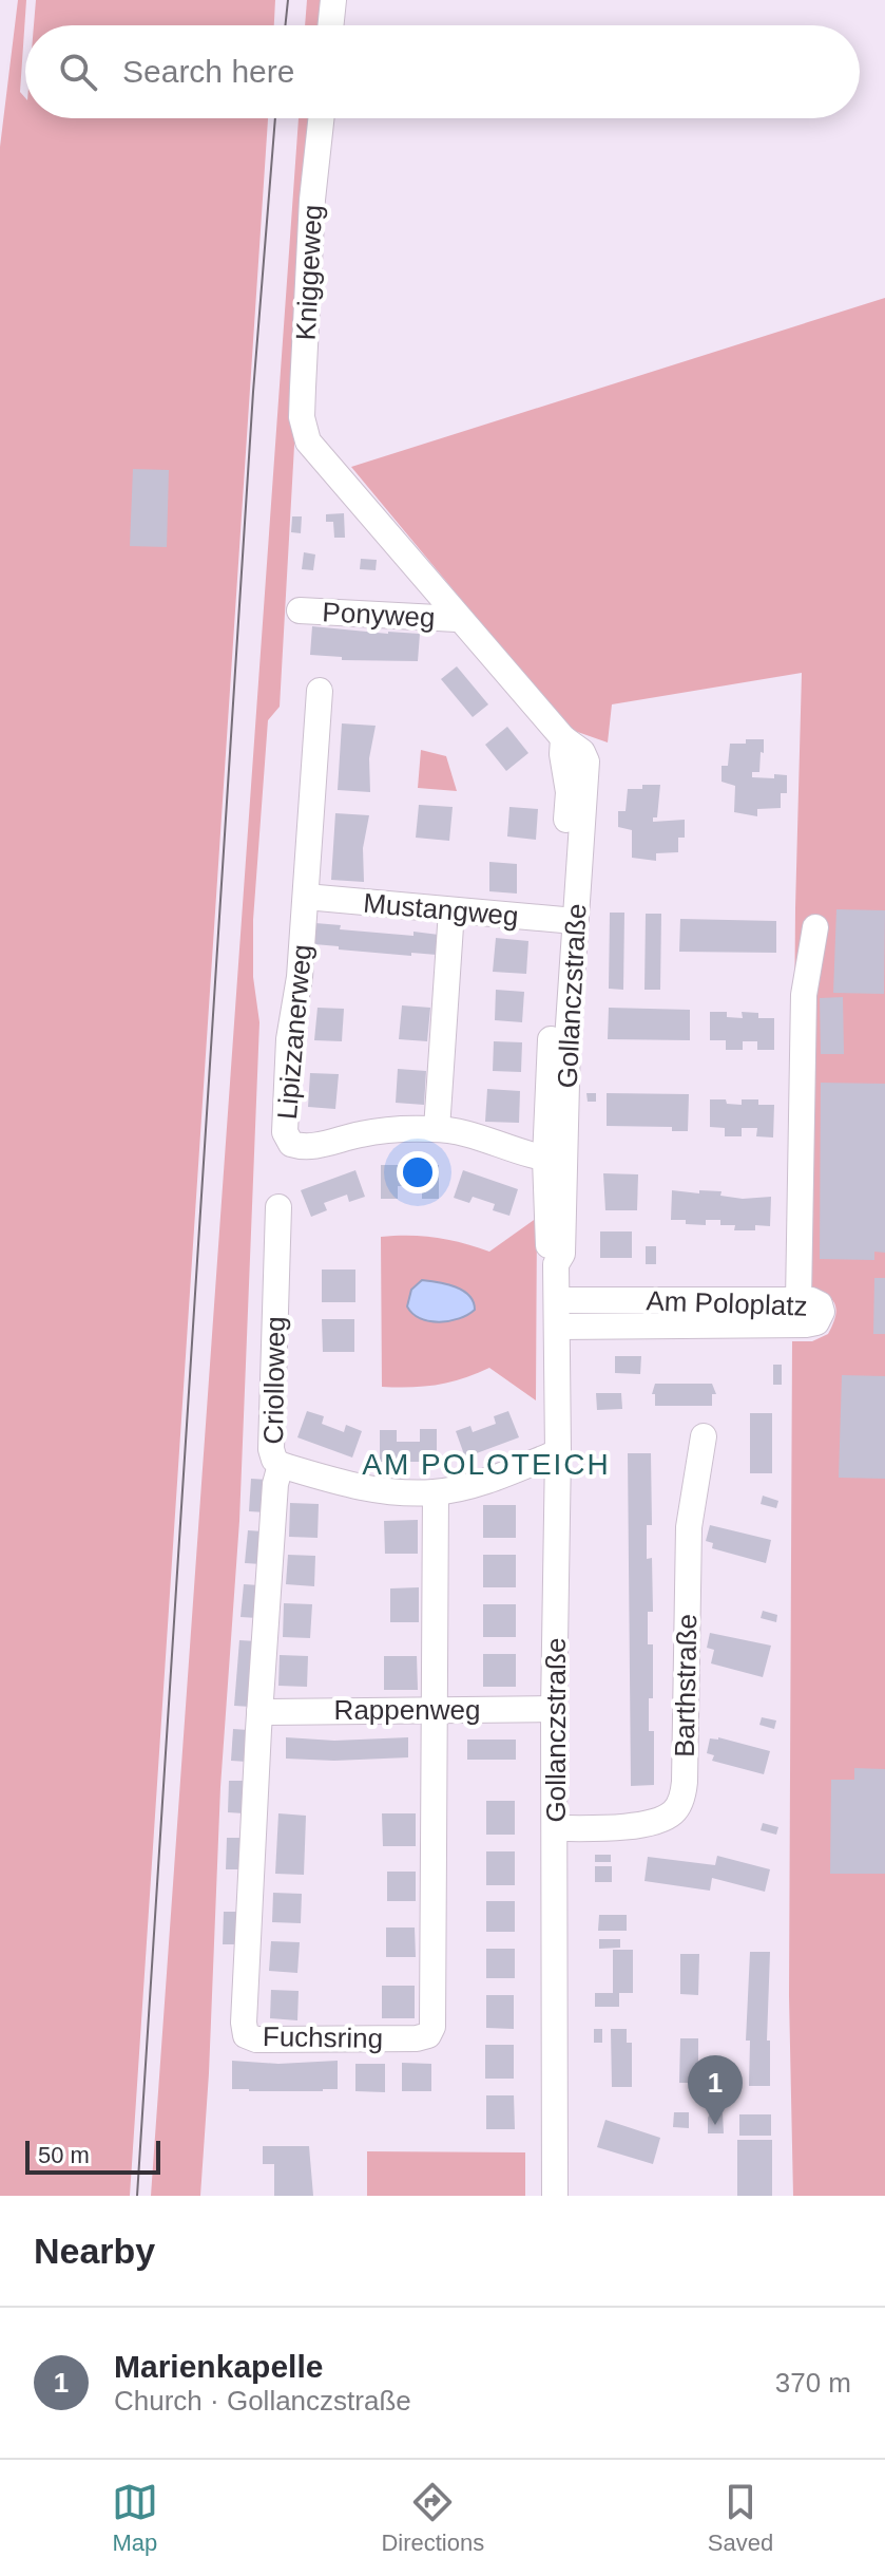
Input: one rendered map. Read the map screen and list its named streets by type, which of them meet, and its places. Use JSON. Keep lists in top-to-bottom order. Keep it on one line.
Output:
{"streets":{"street":["Kniggeweg","Ponyweg","Mustangweg","Gollanczstraße","Lipizzanerweg","Am Poloplatz","Criolloweg","Barthstraße","Rappenweg","Fuchsring"]},"crossings":[["Kniggeweg","Gollanczstraße"],["Ponyweg","Gollanczstraße"],["Mustangweg","Gollanczstraße"],["Mustangweg","Lipizzanerweg"],["Gollanczstraße","Lipizzanerweg"],["Gollanczstraße","Am Poloplatz"],["Gollanczstraße","Criolloweg"],["Gollanczstraße","Barthstraße"],["Gollanczstraße","Rappenweg"],["Criolloweg","Fuchsring"],["Rappenweg","Fuchsring"]],"districts":["AM POLOTEICH"],"scale_bar":"50 m","page":{"search":"Search here","pins":"1","scale":"50 m","heading":"Nearby","list":[{"mark":"1","name":"Marienkapelle","note":"Church · Gollanczstraße","value":"370 m"}],"nav":["Map","Directions","Saved"]}}
